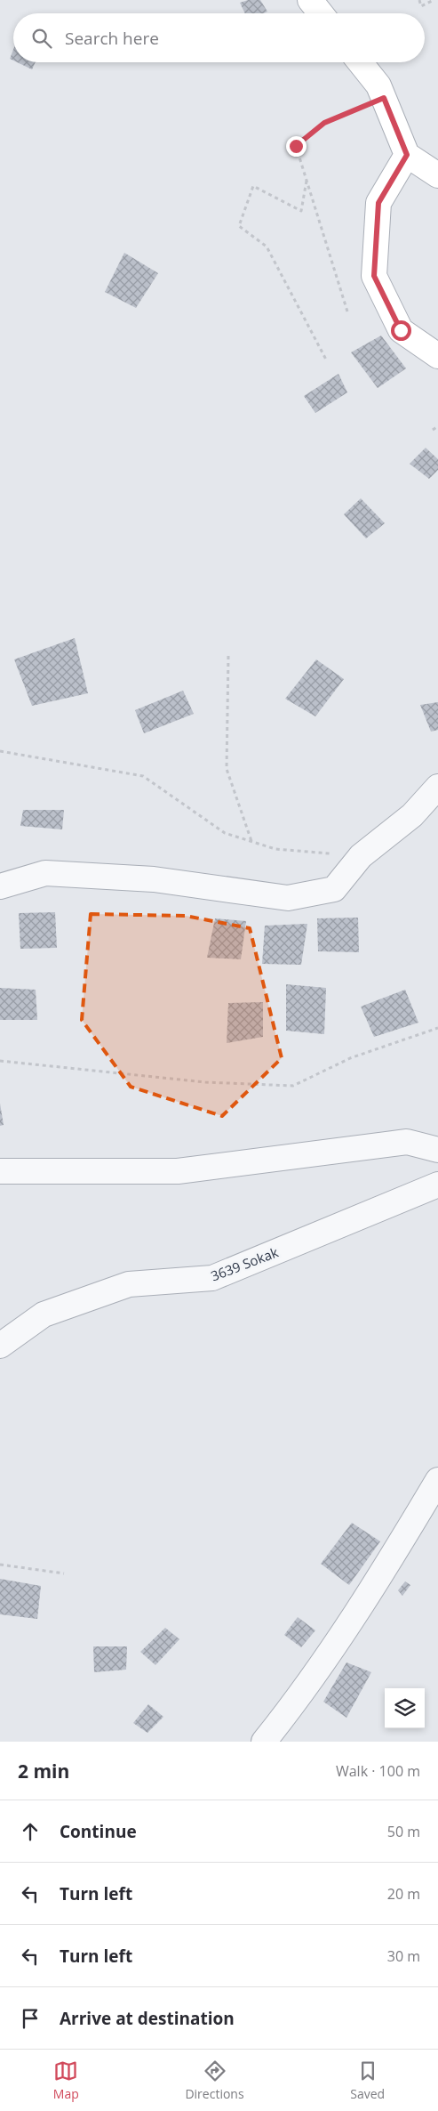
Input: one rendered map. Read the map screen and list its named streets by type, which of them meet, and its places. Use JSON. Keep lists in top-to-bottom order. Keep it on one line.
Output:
{"streets":{"street":["3639 Sokak"]},"page":{"search":"Search here","heading":["2 min","Walk · 100 m"],"list":[["Continue","50 m"],["Turn left","20 m"],["Turn left","30 m"],"Arrive at destination"],"nav":["Map","Directions","Saved"]}}
